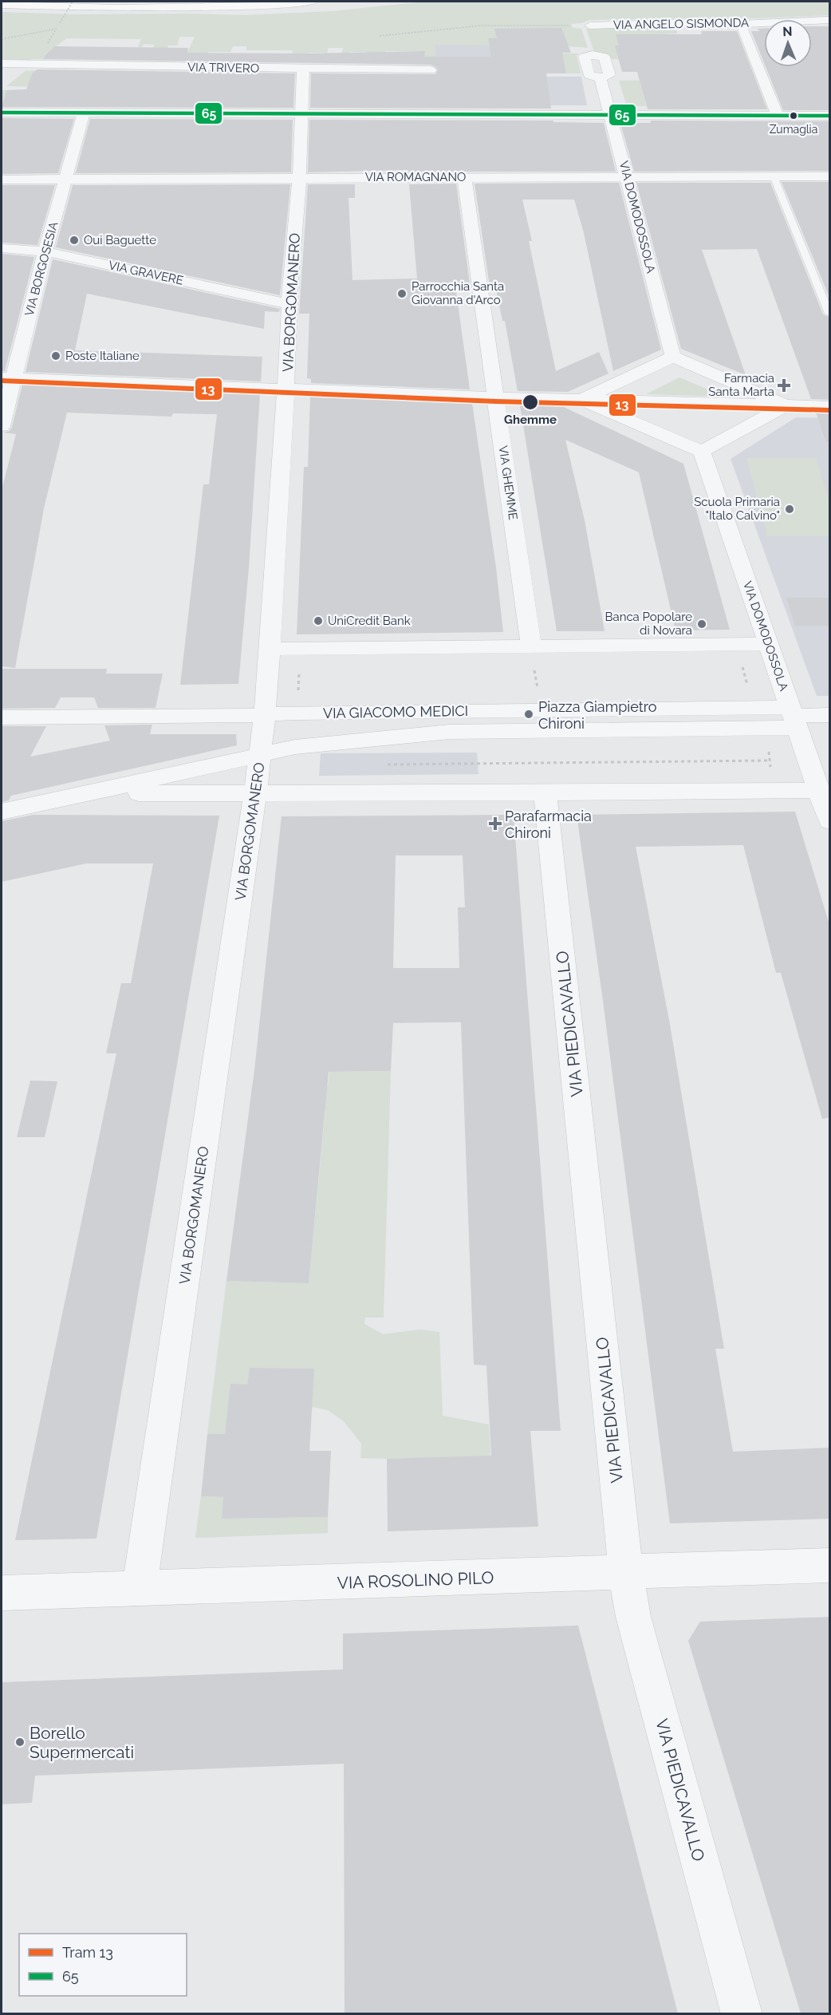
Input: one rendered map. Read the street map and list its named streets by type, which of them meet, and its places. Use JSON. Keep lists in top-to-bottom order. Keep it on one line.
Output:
{"streets":{"street":["VIA ANGELO SISMONDA","VIA TRIVERO","VIA ROMAGNANO","VIA DOMODOSSOLA","VIA BORGOSESIA","VIA GRAVERE","VIA BORGOMANERO","VIA GHEMME","VIA GIACOMO MEDICI","VIA PIEDICAVALLO","VIA ROSOLINO PILO"]},"crossings":[["VIA TRIVERO","VIA BORGOMANERO"],["VIA ROMAGNANO","VIA DOMODOSSOLA"],["VIA ROMAGNANO","VIA BORGOSESIA"],["VIA ROMAGNANO","VIA BORGOMANERO"],["VIA ROMAGNANO","VIA GHEMME"],["VIA DOMODOSSOLA","VIA GIACOMO MEDICI"],["VIA BORGOSESIA","VIA GRAVERE"],["VIA GRAVERE","VIA BORGOMANERO"],["VIA BORGOMANERO","VIA GIACOMO MEDICI"],["VIA BORGOMANERO","VIA ROSOLINO PILO"],["VIA PIEDICAVALLO","VIA ROSOLINO PILO"]],"places":{"other":["Zumaglia","Oui Baguette","Parrocchia Santa Giovanna d'Arco","Poste Italiane","Ghemme","Scuola Primaria \"Italo Calvino\"","UniCredit Bank","Banca Popolare di Novara","Piazza Giampietro Chironi","Borello Supermercati"],"health":["Farmacia Santa Marta","Parafarmacia Chironi"]},"lines":["transit line 65","tram line 13"],"legend":["Tram 13","65"],"north":"top"}
